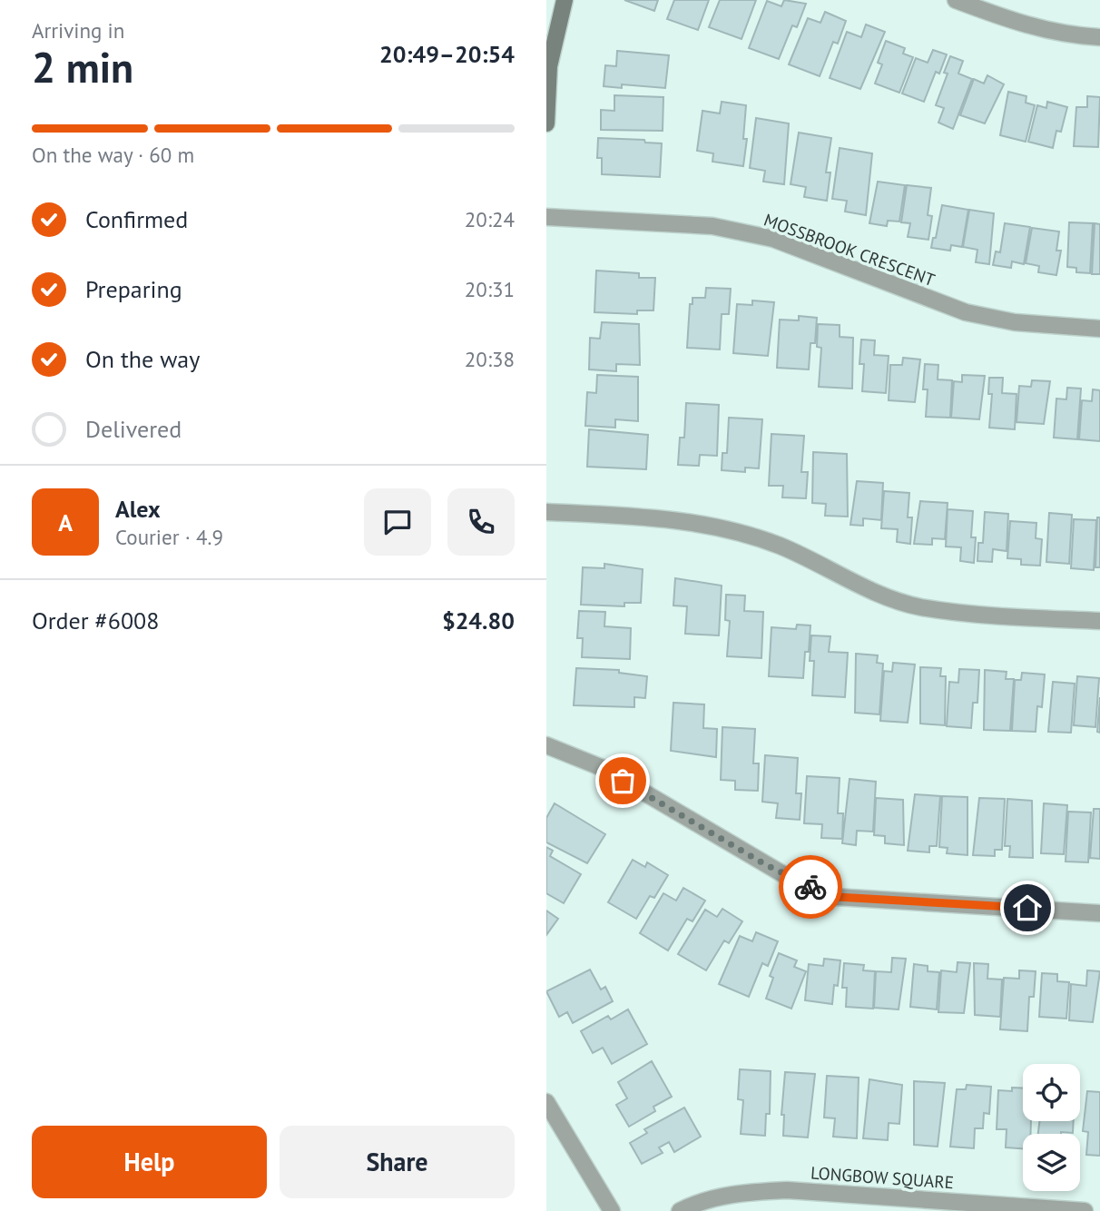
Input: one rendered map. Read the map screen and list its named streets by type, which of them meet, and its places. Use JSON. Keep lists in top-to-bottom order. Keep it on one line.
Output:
{"streets":{"street":["MOSSBROOK CRESCENT","LONGBOW SQUARE"]},"page":{"heading":["2 min","Arriving in","20:49–20:54"],"panel":["Alex","Courier · 4.9","Order #6008","$24.80"],"bar":"On the way · 60 m","list":[["Confirmed","20:24"],["Preparing","20:31"],["On the way","20:38"],"Delivered"],"round":"A","buttons":["Help","Share"]}}
